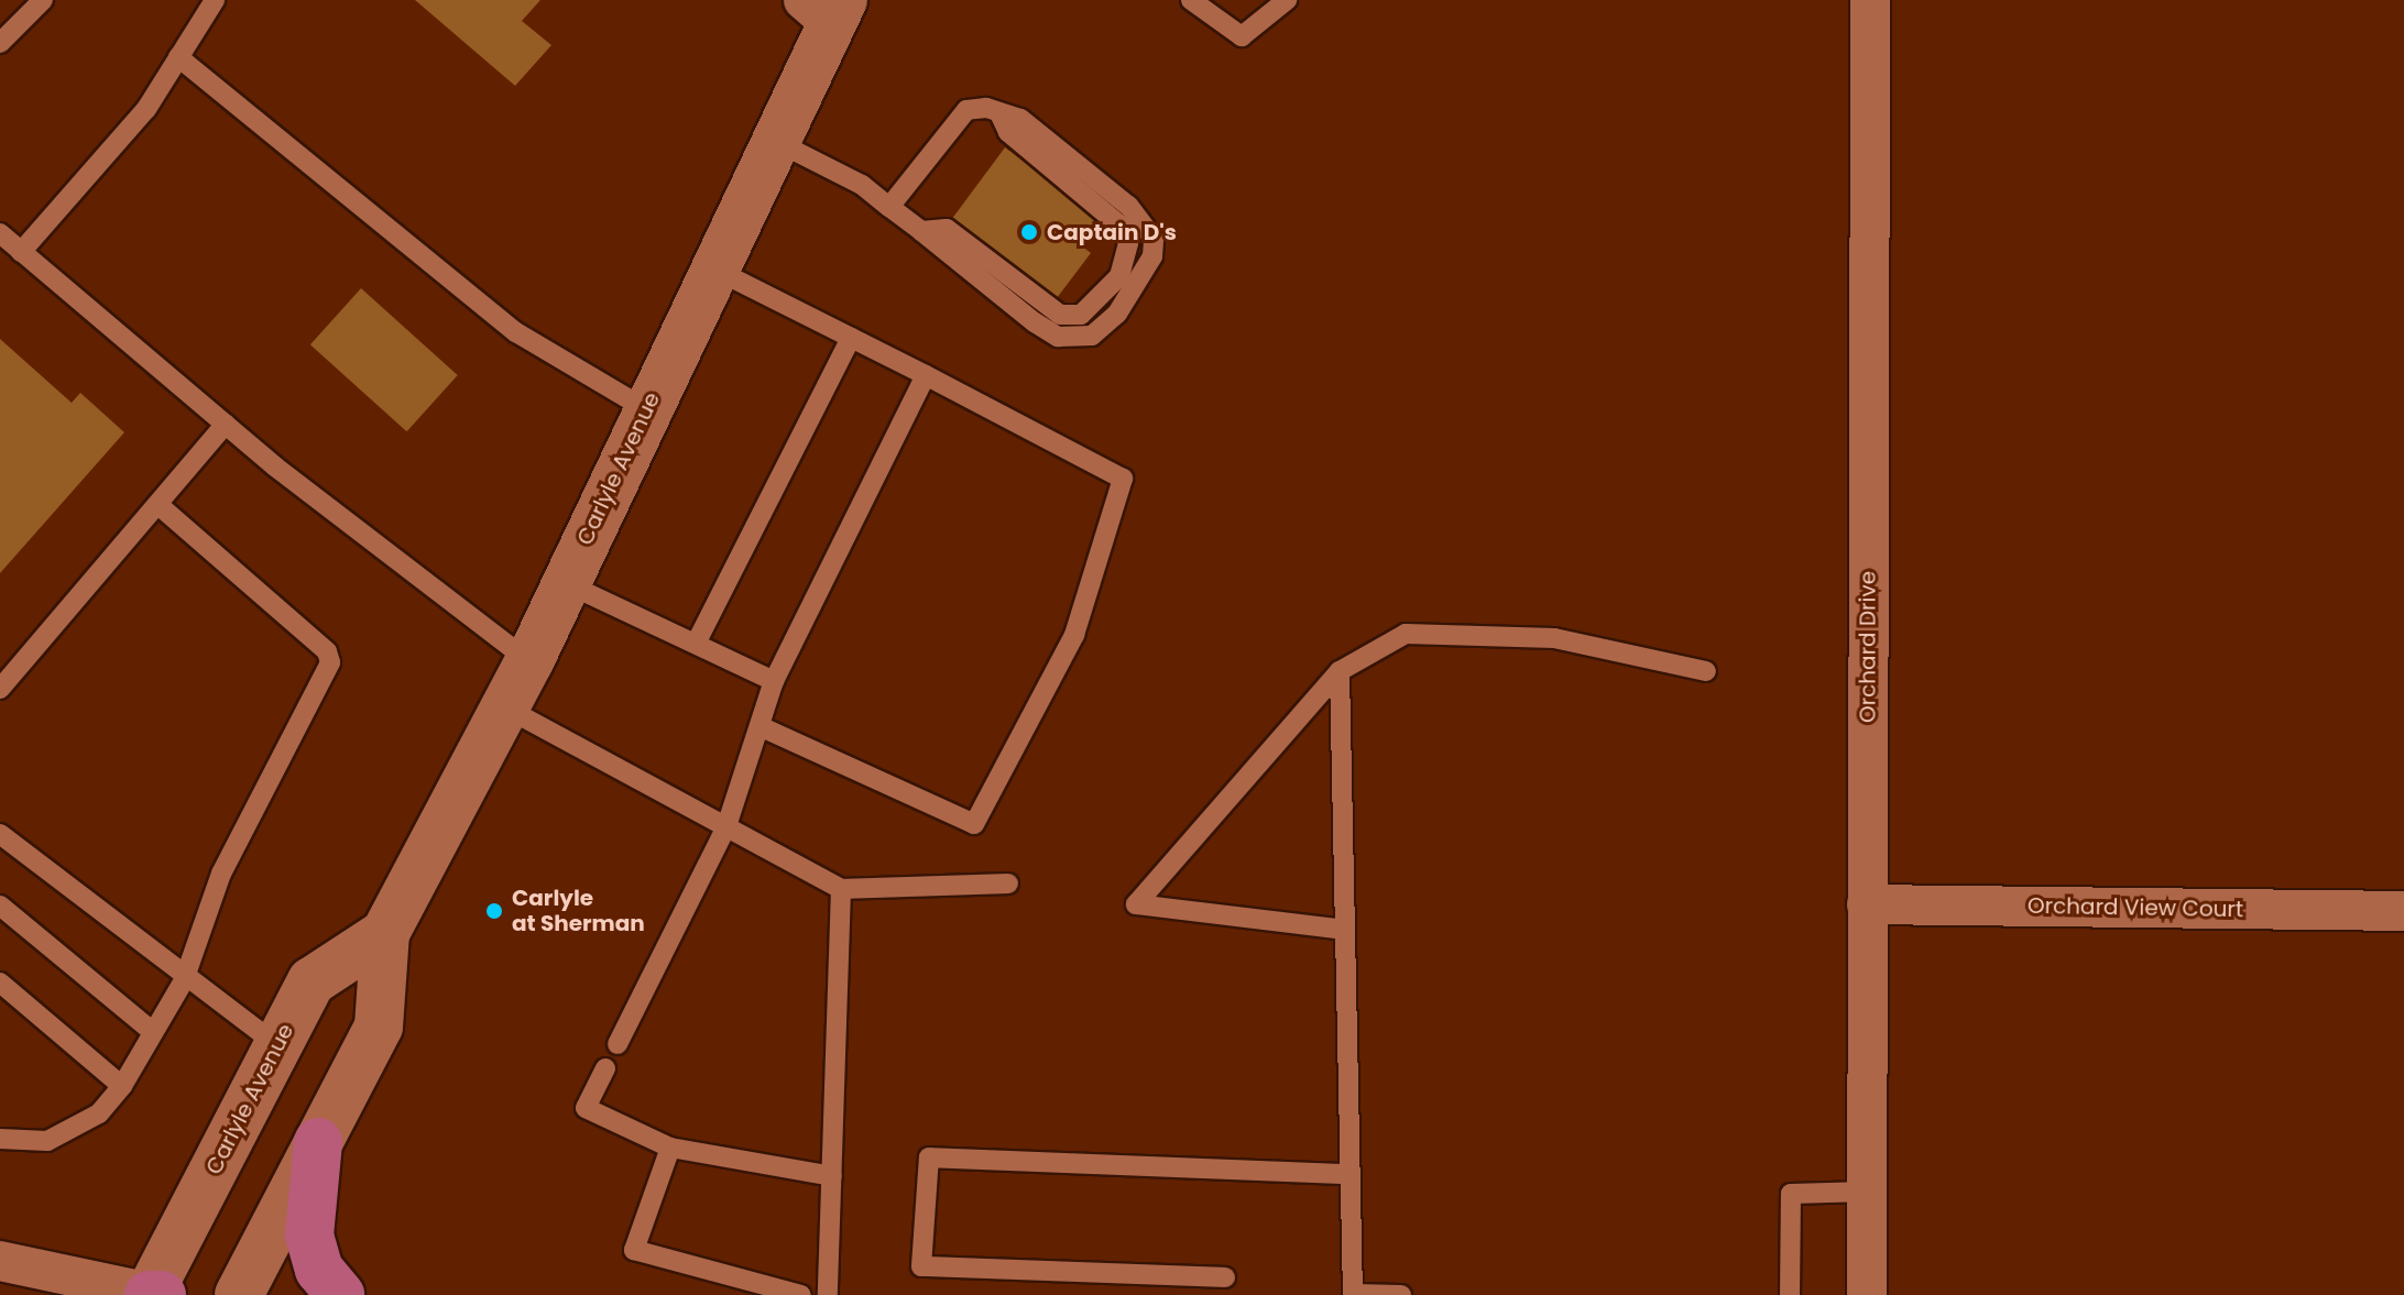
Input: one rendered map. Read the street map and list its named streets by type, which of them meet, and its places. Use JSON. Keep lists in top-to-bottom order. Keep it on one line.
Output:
{"streets":{"main road":["Carlyle Avenue"],"street":["Orchard Drive","Orchard View Court"]},"crossings":[["Orchard Drive","Orchard View Court"]],"places":["Captain D's","Carlyle at Sherman"]}
